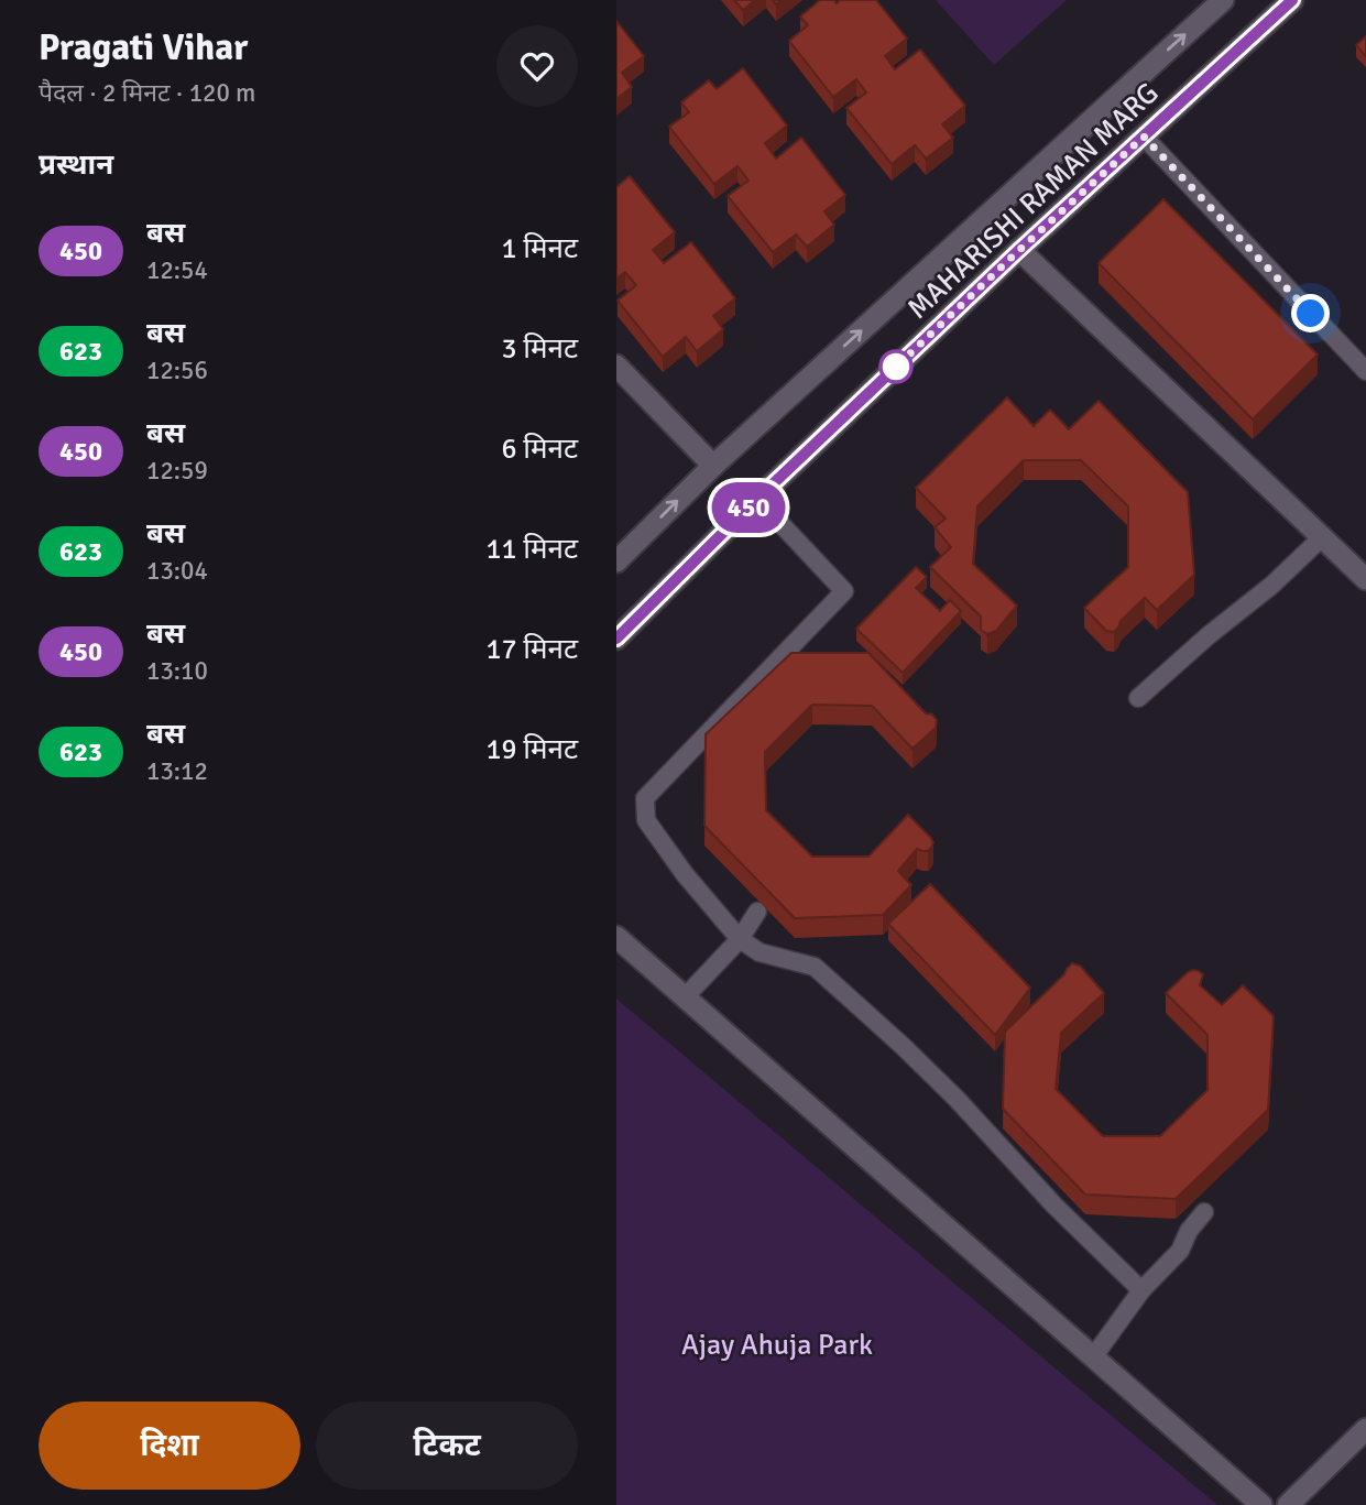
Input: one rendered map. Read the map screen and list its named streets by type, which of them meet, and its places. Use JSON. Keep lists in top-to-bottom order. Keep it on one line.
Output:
{"streets":{"main road":["MAHARISHI RAMAN MARG"]},"parks":["Ajay Ahuja Park"],"lines":["bus line 450"],"page":{"heading":[["Pragati Vihar","पैदल · 2 मिनट · 120 m"],"प्रस्थान"],"on_map":"450","list":[{"mark":"450","name":"बस","note":"12:54","value":"1 मिनट"},{"mark":"623","name":"बस","note":"12:56","value":"3 मिनट"},{"mark":"450","name":"बस","note":"12:59","value":"6 मिनट"},{"mark":"623","name":"बस","note":"13:04","value":"11 मिनट"},{"mark":"450","name":"बस","note":"13:10","value":"17 मिनट"},{"mark":"623","name":"बस","note":"13:12","value":"19 मिनट"}],"buttons":["दिशा","टिकट"]}}
